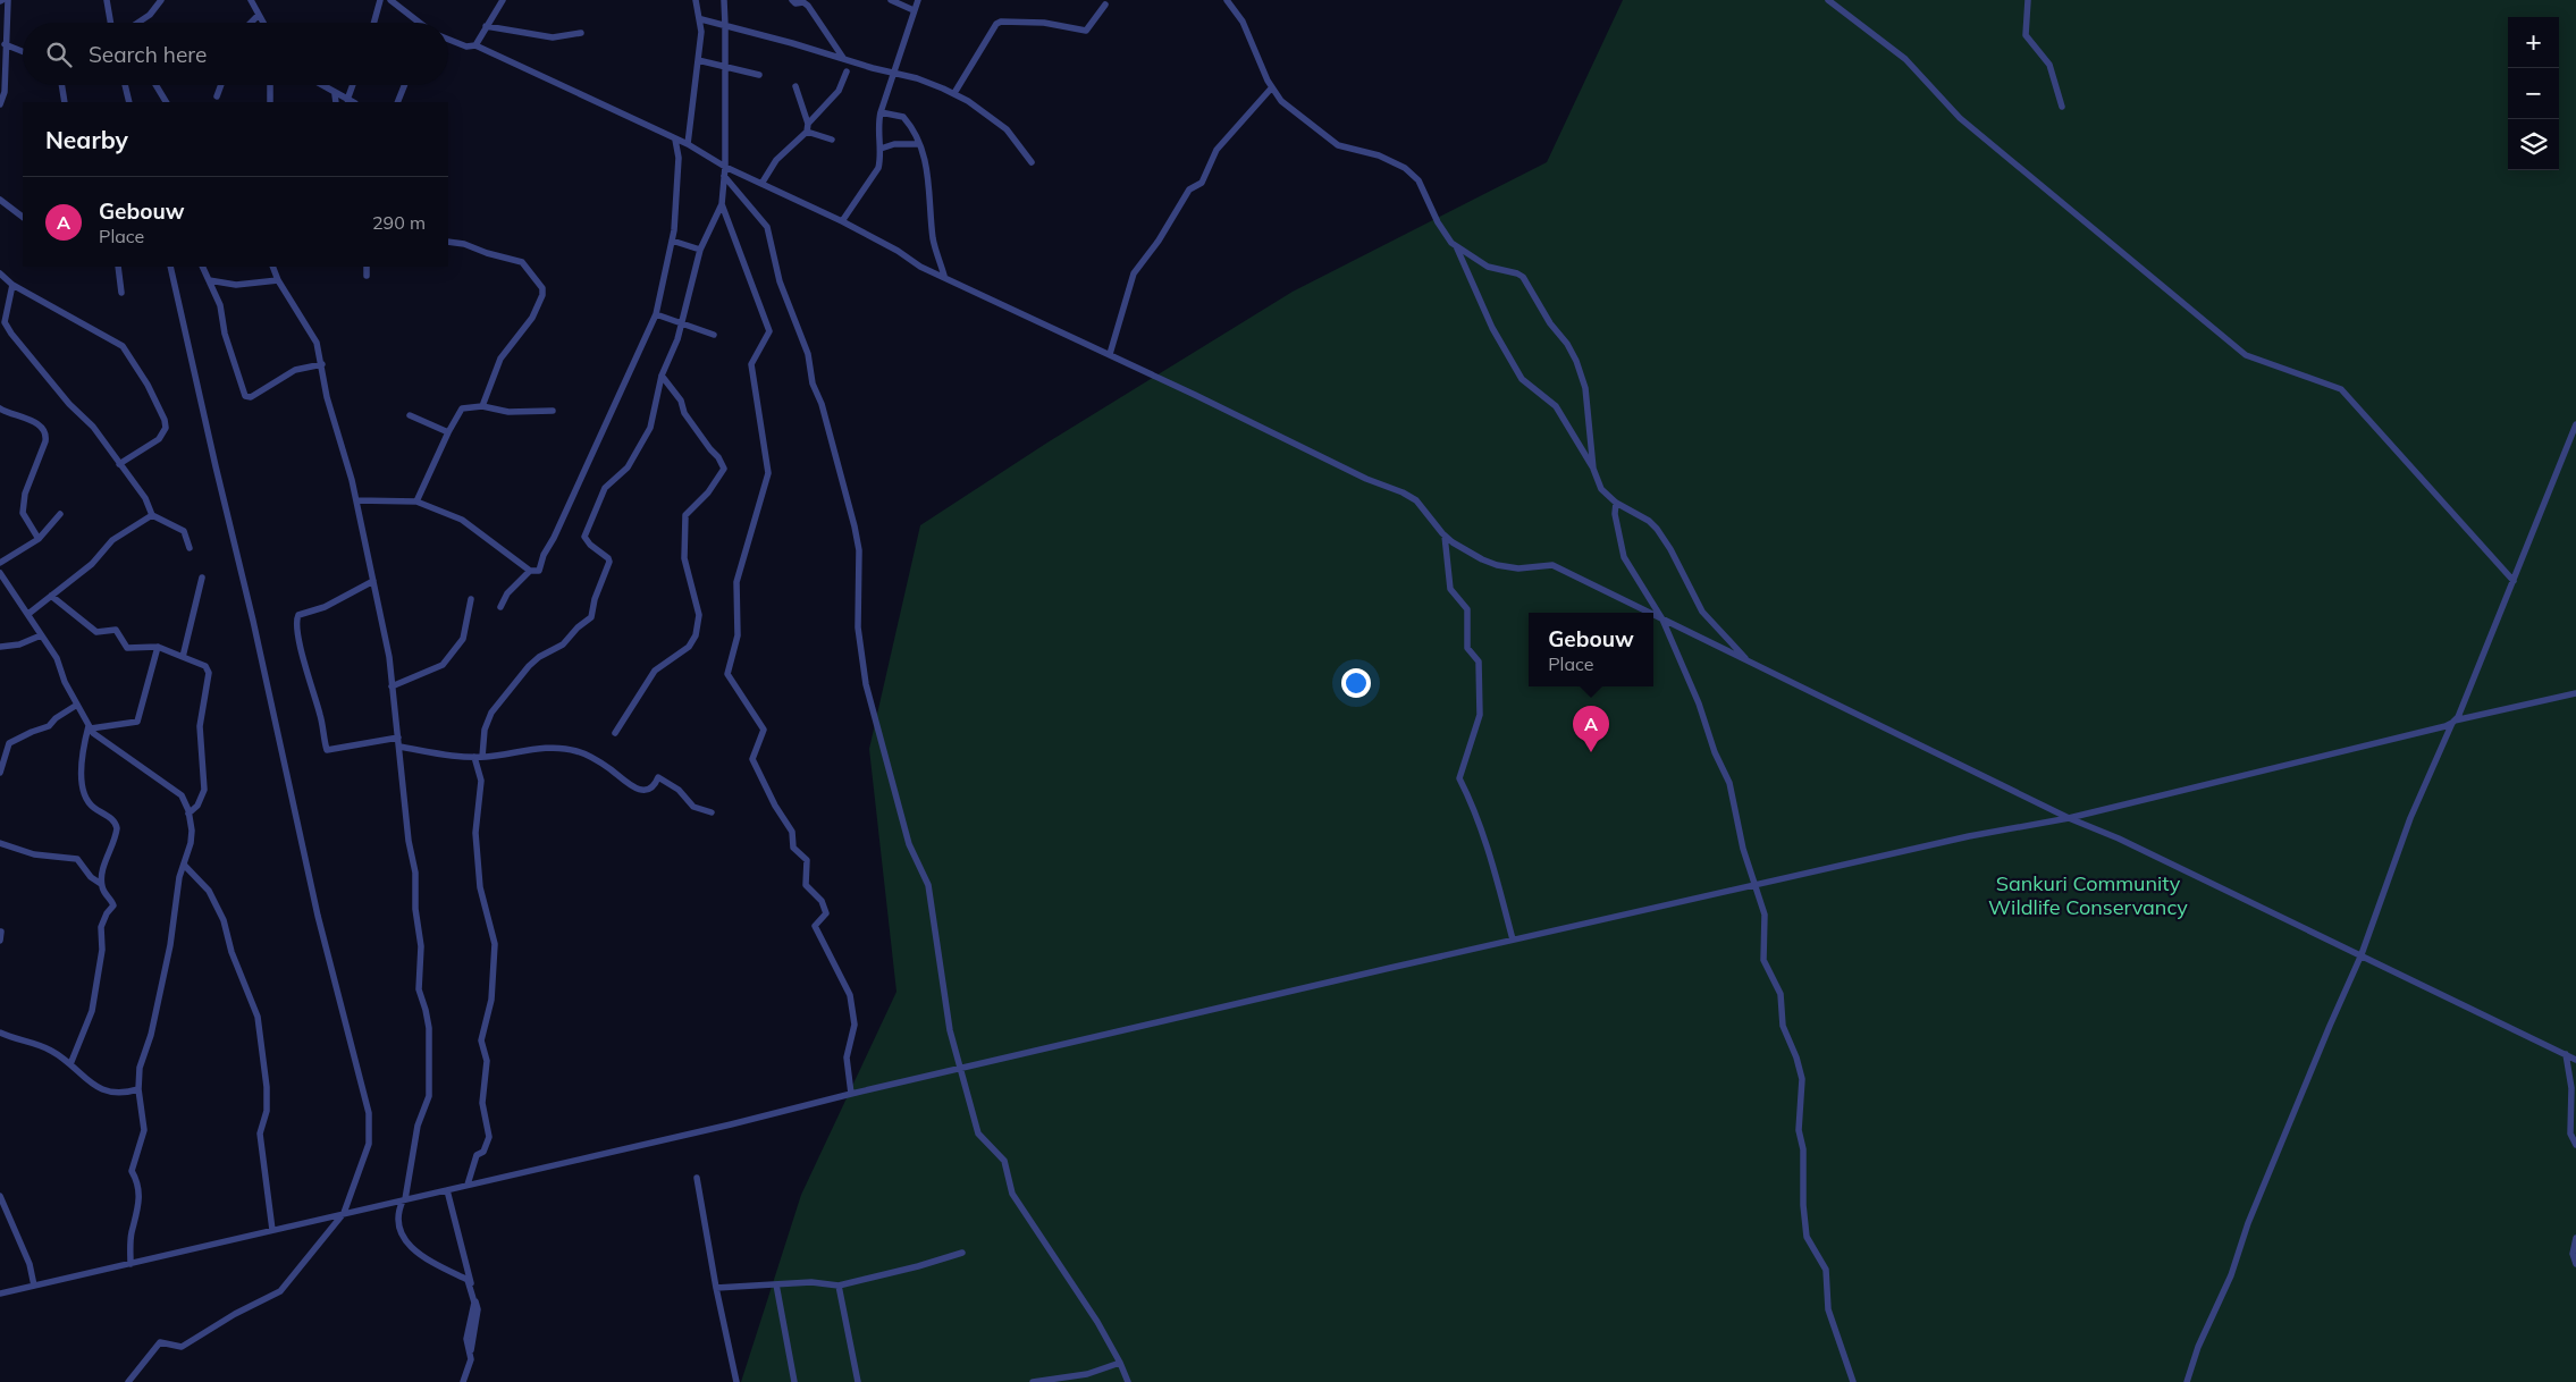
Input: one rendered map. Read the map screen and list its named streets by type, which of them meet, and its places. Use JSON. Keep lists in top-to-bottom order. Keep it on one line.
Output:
{"parks":["Sankuri Community Wildlife Conservancy"],"page":{"map_buttons":["+","−"],"search":"Search here","heading":"Nearby","list":[{"mark":"A","name":"Gebouw","note":"Place","value":"290 m"}],"popup":["Gebouw","Place"],"pins":"A"}}
